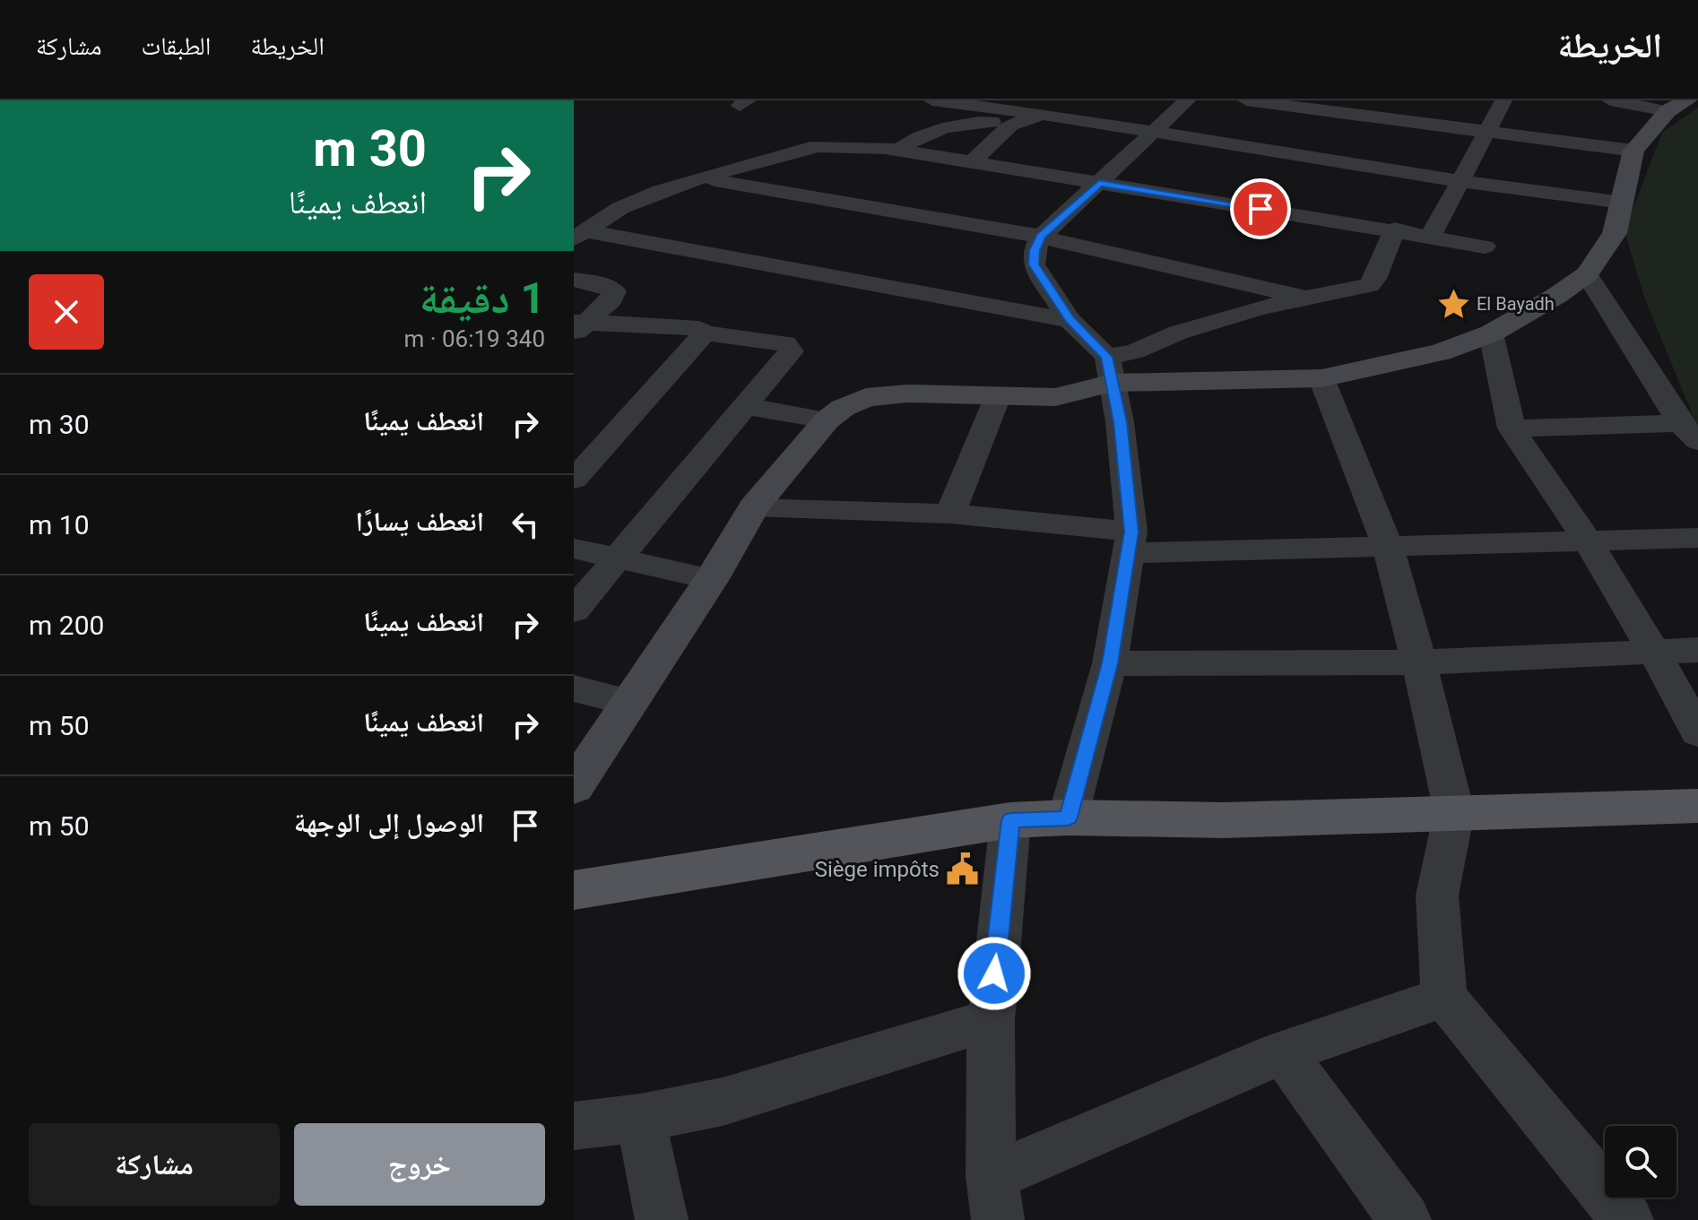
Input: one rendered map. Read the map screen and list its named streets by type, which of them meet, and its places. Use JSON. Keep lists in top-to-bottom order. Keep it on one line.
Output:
{"places":{"place":["El Bayadh"],"public building":["Siège impôts"]},"page":{"header":"الخريطة","nav":["الخريطة","الطبقات","مشاركة"],"turn":["30 m","انعطف يمينًا"],"heading":["1 دقيقة","340 m · 06:19"],"list":[{"name":"انعطف يمينًا","value":"30 m"},{"name":"انعطف يسارًا","value":"10 m"},{"name":"انعطف يمينًا","value":"200 m"},{"name":"انعطف يمينًا","value":"50 m"},{"name":"الوصول إلى الوجهة","value":"50 m"}],"buttons":["خروج","مشاركة"]}}
